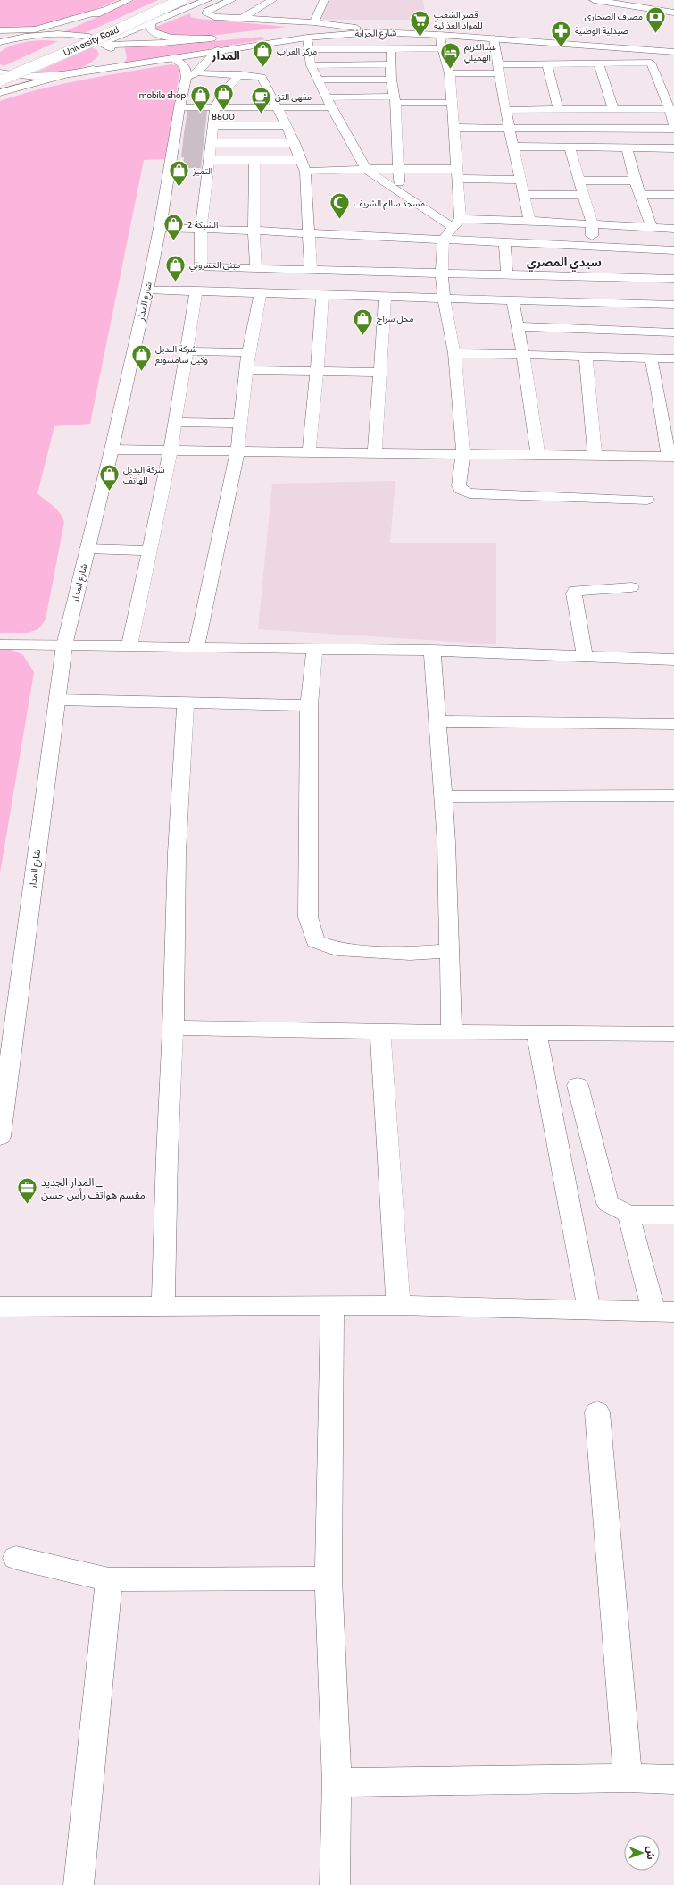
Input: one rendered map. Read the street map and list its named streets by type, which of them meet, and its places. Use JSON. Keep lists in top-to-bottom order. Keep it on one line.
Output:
{"streets":{"main road":["شارع الجرابة","University Road","شارع المدار"]},"crossings":[["شارع الجرابة","شارع المدار"]],"districts":["المدار","سيدي المصري"],"places":{"bank":["مصرف الصحارى"],"supermarket":["قصر الشعب للمواد الغذائية"],"pharmacy":["صيدلية الوطنية"],"shop":["مركز العراب","8800","mobile shop","التميز","الشبكة 2","مبنى الحمروني","محل سراج","شركة البديل وكيل سامسونغ","شركة البديل للهاتف"],"hotel":["عبدالكريم الهميلي"],"cafe":["مقهى التن"],"mosque":["مسجد سالم الشريف"],"office":["المدار الجديد _ مقسم هواتف رأس حسن"]},"north":"right"}
